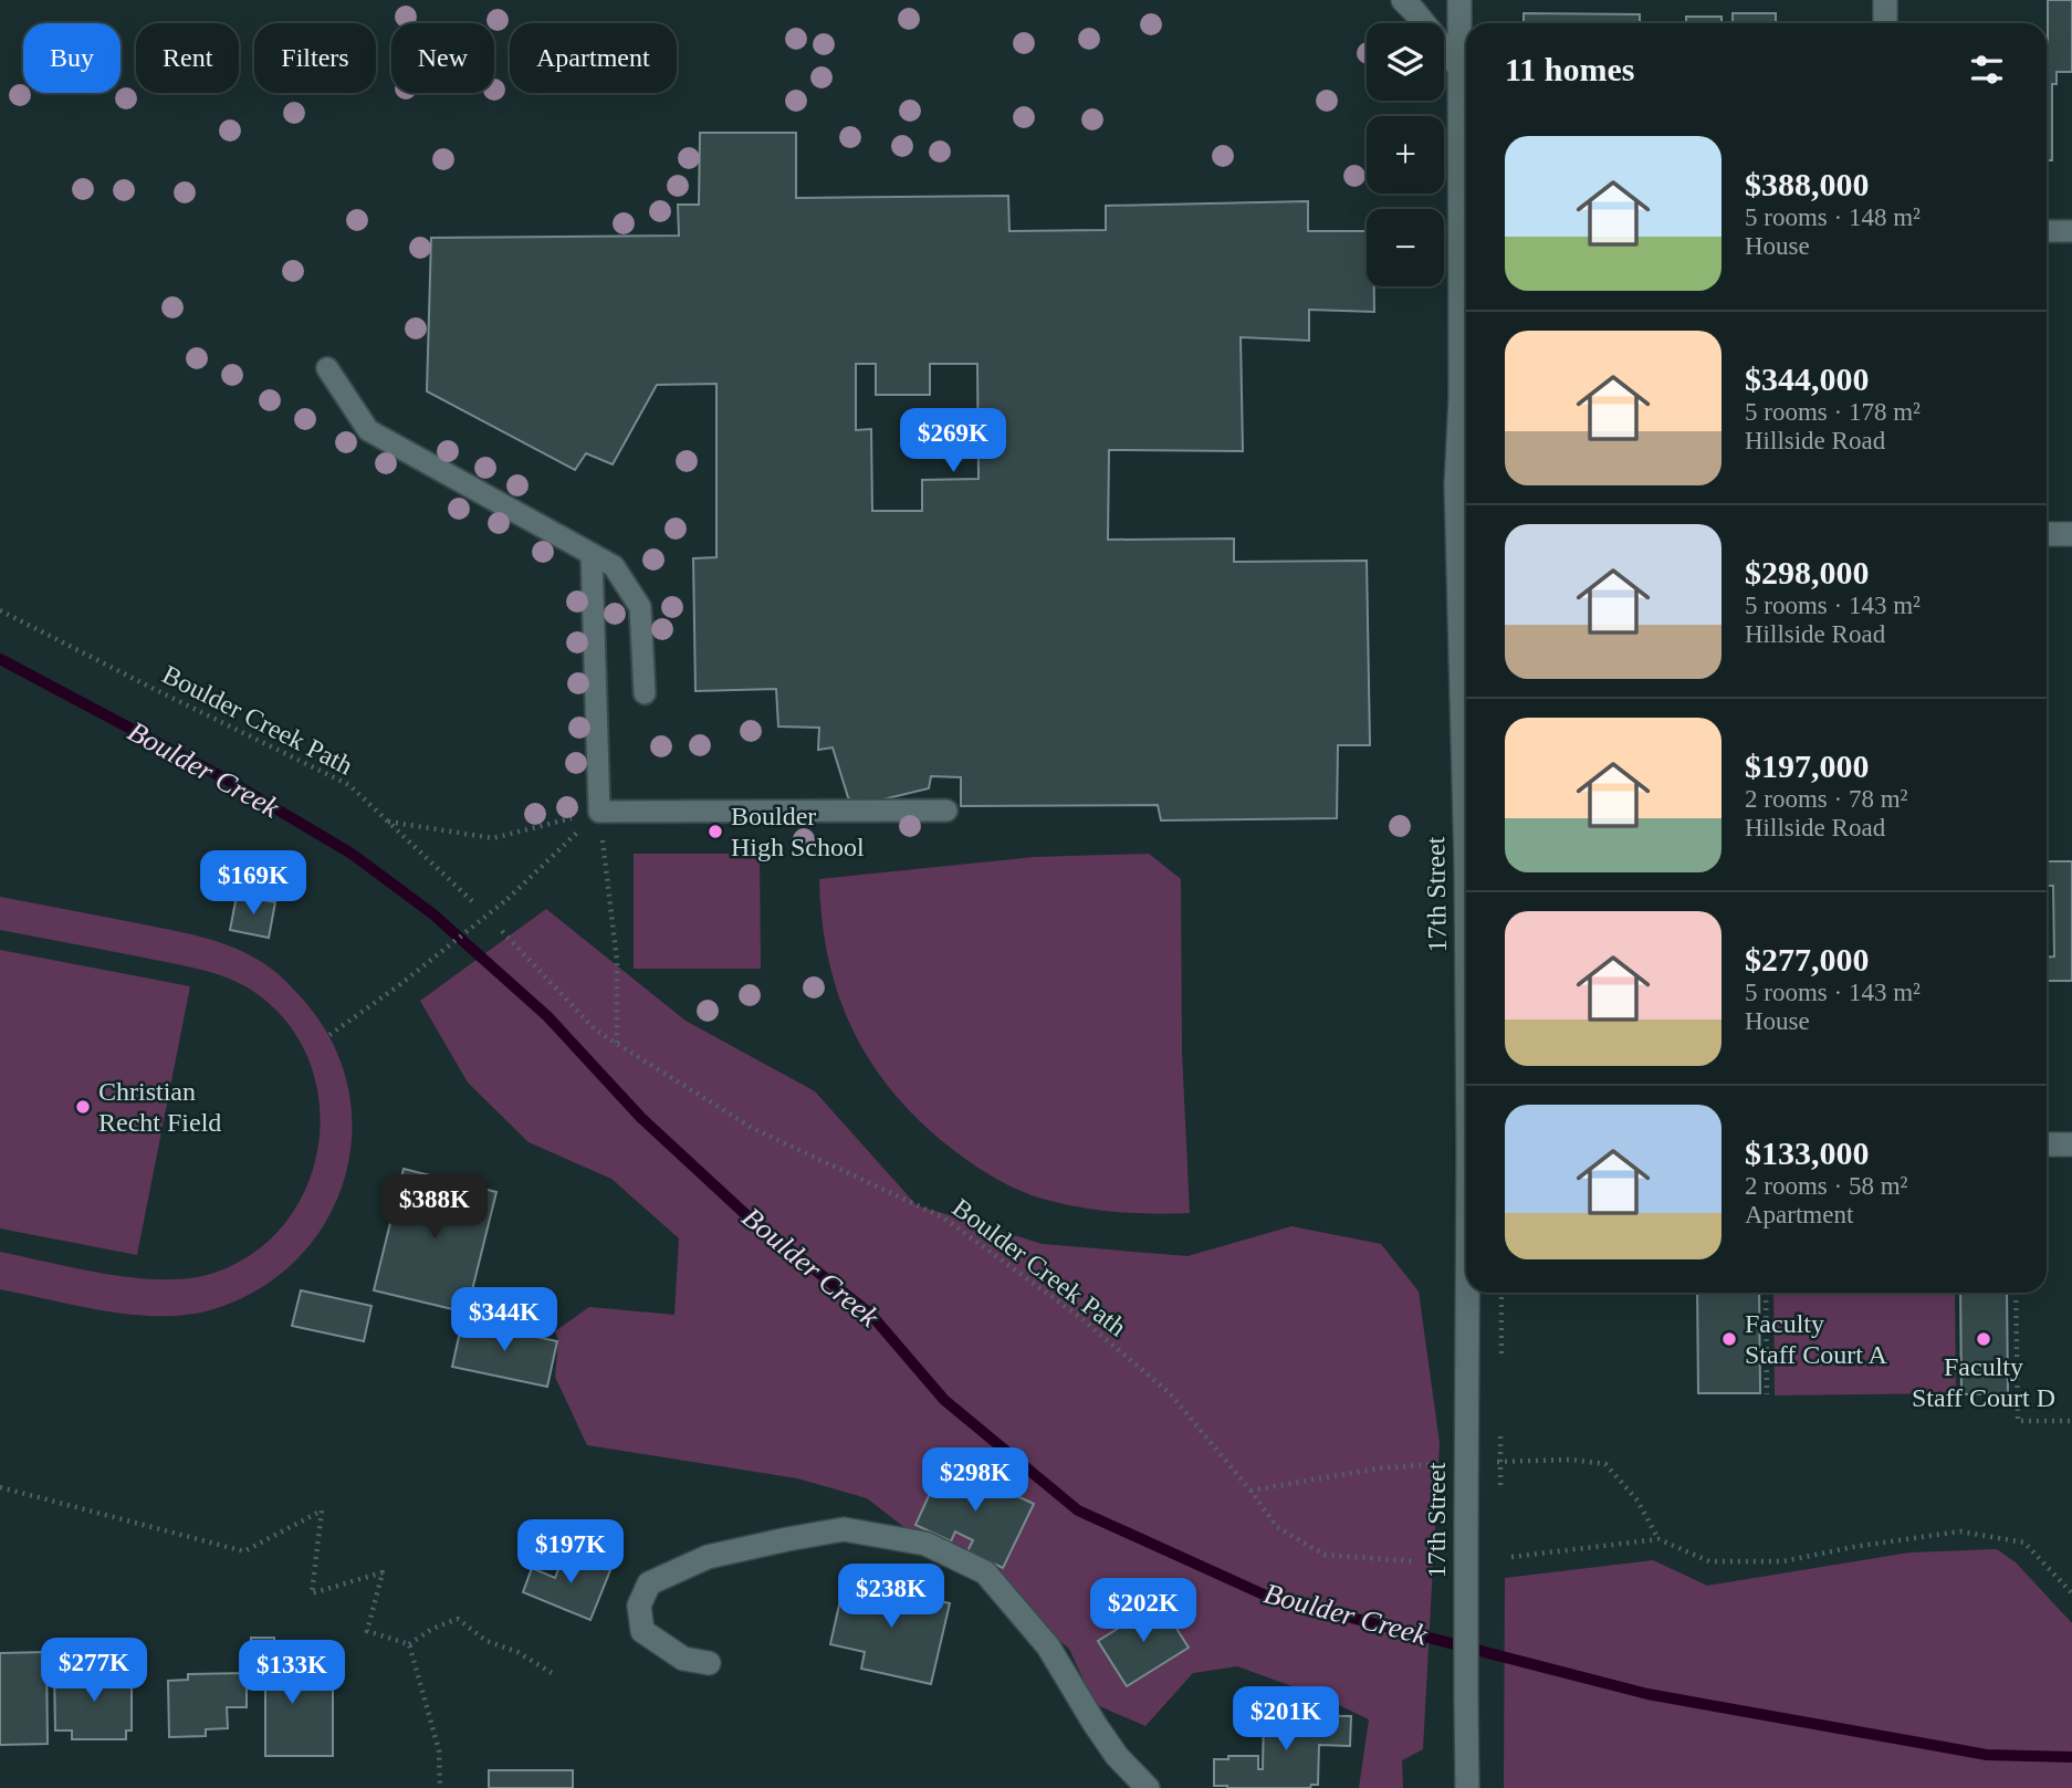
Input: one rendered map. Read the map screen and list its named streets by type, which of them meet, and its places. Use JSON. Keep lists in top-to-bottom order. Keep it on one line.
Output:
{"streets":{"street":["17th Street"],"path":["Boulder Creek Path"]},"water":["Boulder Creek"],"places":["Boulder High School","Christian Recht Field","Faculty Staff Court A","Faculty Staff Court D"],"page":{"map_buttons":["+","−"],"chip":["Buy","Rent","Filters","New","Apartment"],"heading":"11 homes","list":[{"name":"$388,000","note":"5 rooms · 148 m² · House"},{"name":"$344,000","note":"5 rooms · 178 m² · Hillside Road"},{"name":"$298,000","note":"5 rooms · 143 m² · Hillside Road"},{"name":"$197,000","note":"2 rooms · 78 m² · Hillside Road"},{"name":"$277,000","note":"5 rooms · 143 m² · House"},{"name":"$133,000","note":"2 rooms · 58 m² · Apartment"}],"price":["$269K","$169K","$388K","$344K","$298K","$197K","$238K","$202K","$277K","$133K","$201K"]}}
